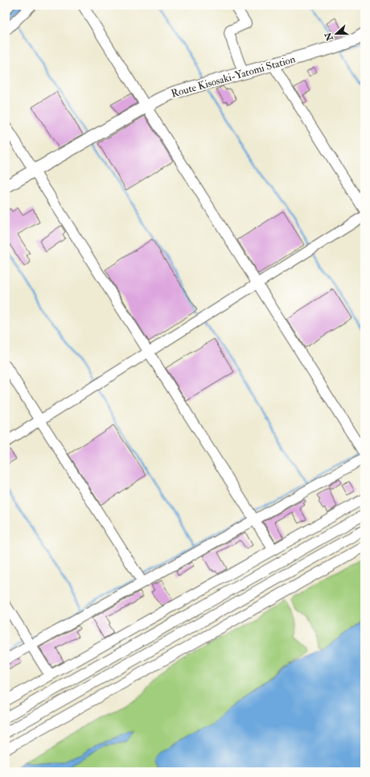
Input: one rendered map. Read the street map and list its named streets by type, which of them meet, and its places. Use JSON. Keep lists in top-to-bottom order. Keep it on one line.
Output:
{"streets":{"main road":["Route Kisosaki-Yatomi Station"]},"north":"left"}
